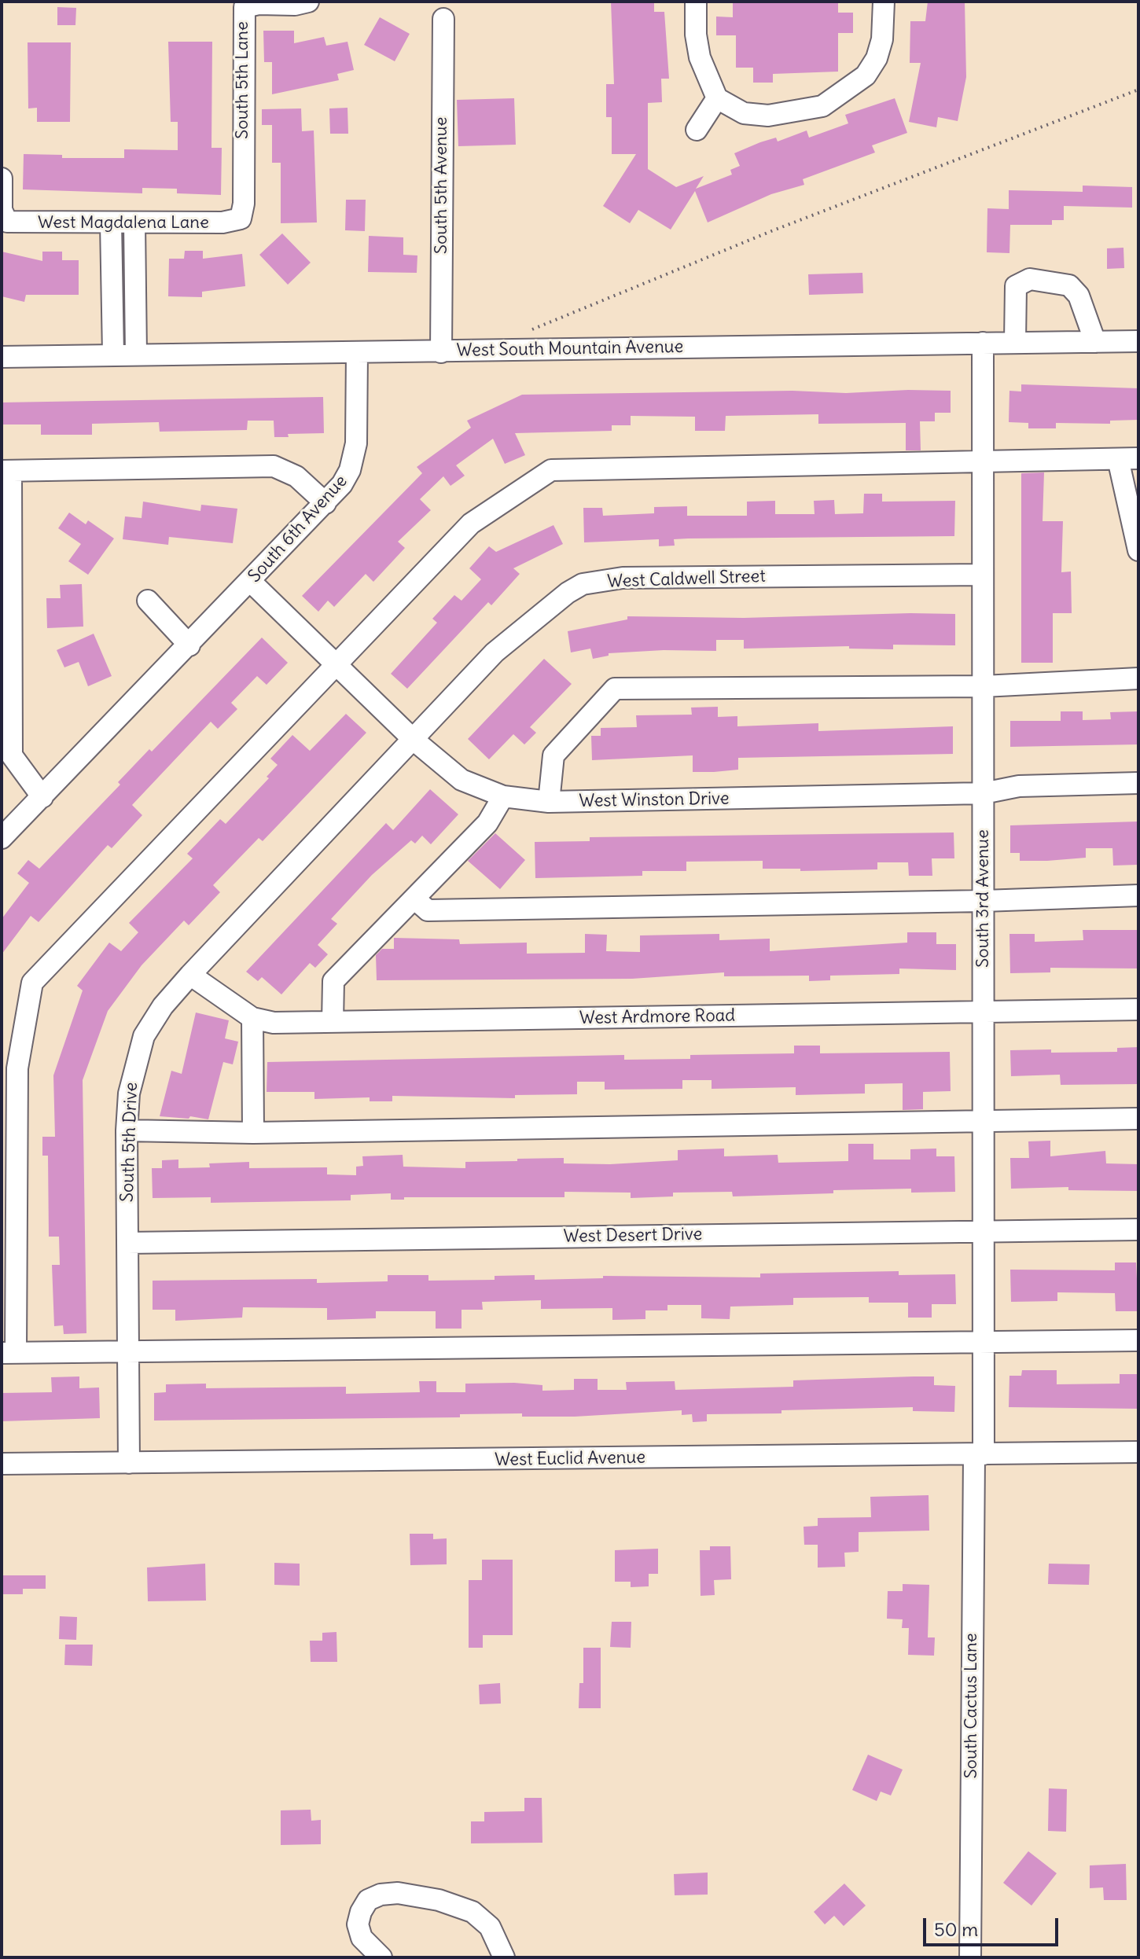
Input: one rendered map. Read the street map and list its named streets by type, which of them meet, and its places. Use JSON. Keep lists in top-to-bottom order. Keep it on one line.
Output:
{"streets":{"street":["South 5th Lane","South 5th Avenue","West Magdalena Lane","West South Mountain Avenue","South 6th Avenue","West Caldwell Street","West Winston Drive","South 3rd Avenue","West Ardmore Road","South 5th Drive","West Desert Drive","West Euclid Avenue","South Cactus Lane"]},"crossings":[["South 5th Lane","West Magdalena Lane"],["South 5th Avenue","West South Mountain Avenue"],["West South Mountain Avenue","South 6th Avenue"],["West South Mountain Avenue","South 3rd Avenue"],["South 6th Avenue","West Winston Drive"],["West Caldwell Street","West Winston Drive"],["West Caldwell Street","South 3rd Avenue"],["West Caldwell Street","South 5th Drive"],["West Winston Drive","South 3rd Avenue"],["West Winston Drive","South 5th Drive"],["South 3rd Avenue","West Ardmore Road"],["South 3rd Avenue","West Desert Drive"],["South 3rd Avenue","West Euclid Avenue"],["South 3rd Avenue","South Cactus Lane"],["West Ardmore Road","South 5th Drive"],["South 5th Drive","West Desert Drive"],["South 5th Drive","West Euclid Avenue"],["West Euclid Avenue","South Cactus Lane"]],"scale_bar":"50 m"}
